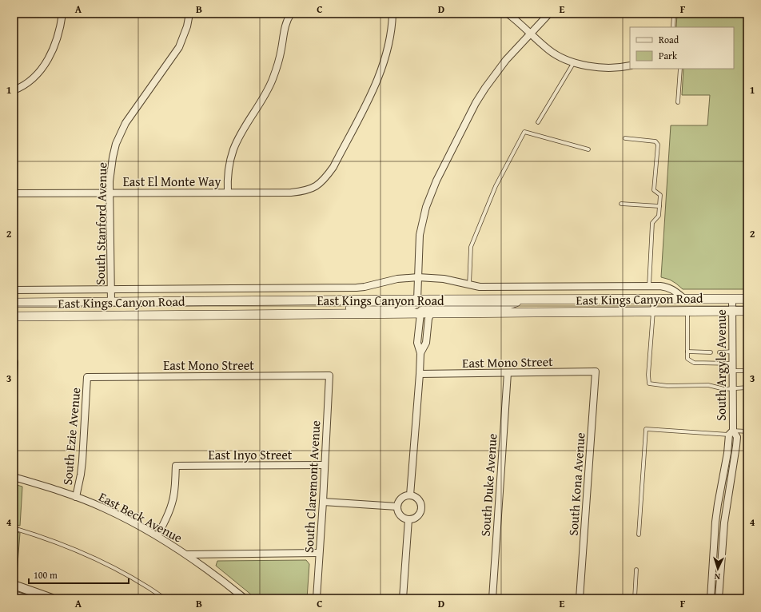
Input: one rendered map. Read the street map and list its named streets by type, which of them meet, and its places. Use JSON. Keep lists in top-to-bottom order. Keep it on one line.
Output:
{"streets":{"main road":["East Kings Canyon Road"],"street":["East El Monte Way","South Stanford Avenue","East Mono Street","South Argyle Avenue","South Ezie Avenue","East Inyo Street","South Kona Avenue","South Duke Avenue","South Claremont Avenue","East Beck Avenue"]},"crossings":[["East El Monte Way","South Stanford Avenue"],["South Stanford Avenue","East Kings Canyon Road"],["East Kings Canyon Road","South Argyle Avenue"],["East Mono Street","South Ezie Avenue"],["East Mono Street","South Kona Avenue"],["East Mono Street","South Duke Avenue"],["East Mono Street","South Claremont Avenue"],["South Ezie Avenue","East Beck Avenue"],["East Inyo Street","South Claremont Avenue"],["East Inyo Street","East Beck Avenue"]],"legend":["Road","Park"],"scale_bar":"100 m","north":"bottom","grid":{"columns":["A","B","C","D","E","F"],"rows":["1","2","3","4"]}}
